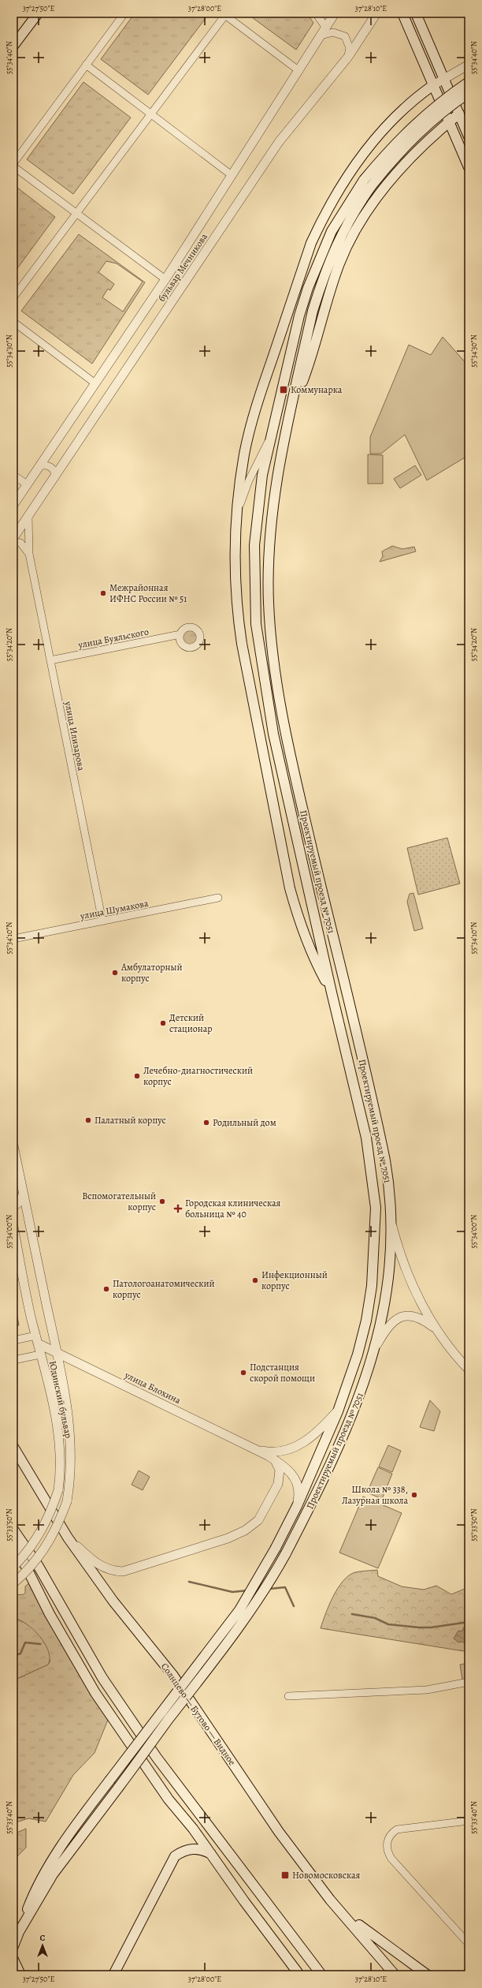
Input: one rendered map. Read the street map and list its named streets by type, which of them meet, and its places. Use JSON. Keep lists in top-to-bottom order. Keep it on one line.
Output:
{"streets":{"main road":["Проектируемый проезд № 7051","Солнцево — Бутово — Видное"],"street":["бульвар Мечникова","улица Буяльского","улица Илизарова","улица Шумакова","улица Блохина","Юдинский бульвар"]},"crossings":[["бульвар Мечникова","улица Илизарова"],["улица Буяльского","улица Илизарова"],["улица Илизарова","улица Шумакова"],["улица Блохина","Юдинский бульвар"]],"places":{"transit":["Коммунарка","Новомосковская"],"other":["Межрайонная ИФНС России № 51","Амбулаторный корпус","Детский стационар","Лечебно-диагностический корпус","Палатный корпус","Родильный дом","Вспомогательный корпус","Инфекционный корпус","Патологоанатомический корпус","Подстанция скорой помощи","Школа № 338, Лазурная школа"],"health":["Городская клиническая больница № 40"]},"north":"top","coordinates":["37°27'50\"E","37°28'00\"E","37°28'10\"E","55°34'40\"N","55°34'30\"N","55°34'20\"N","55°34'10\"N","55°34'00\"N","55°33'50\"N","55°33'40\"N"]}
